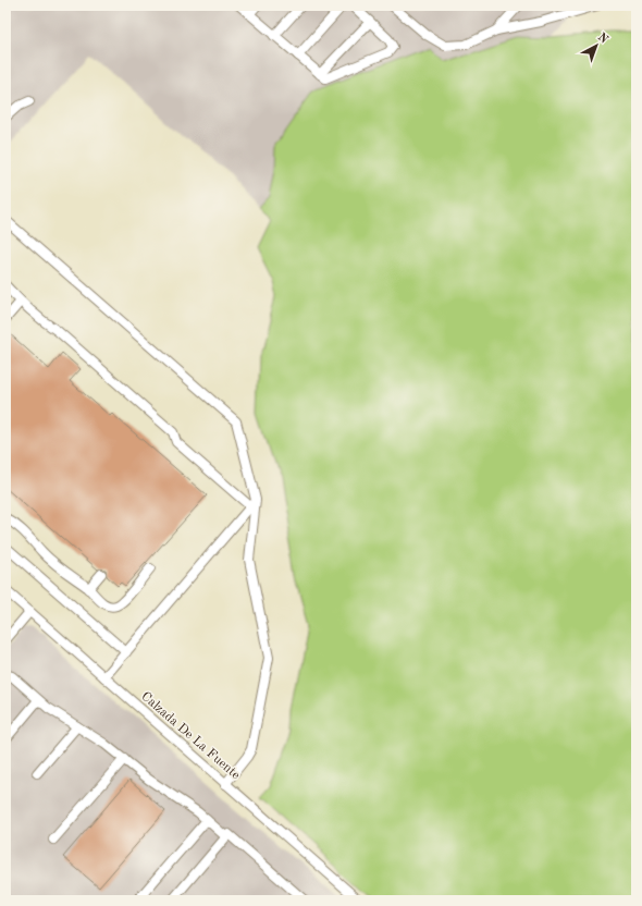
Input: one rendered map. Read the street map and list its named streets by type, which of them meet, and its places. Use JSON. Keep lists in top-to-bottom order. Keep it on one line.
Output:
{"streets":{"street":["Calzada De La Fuente"]},"north":"top right"}
